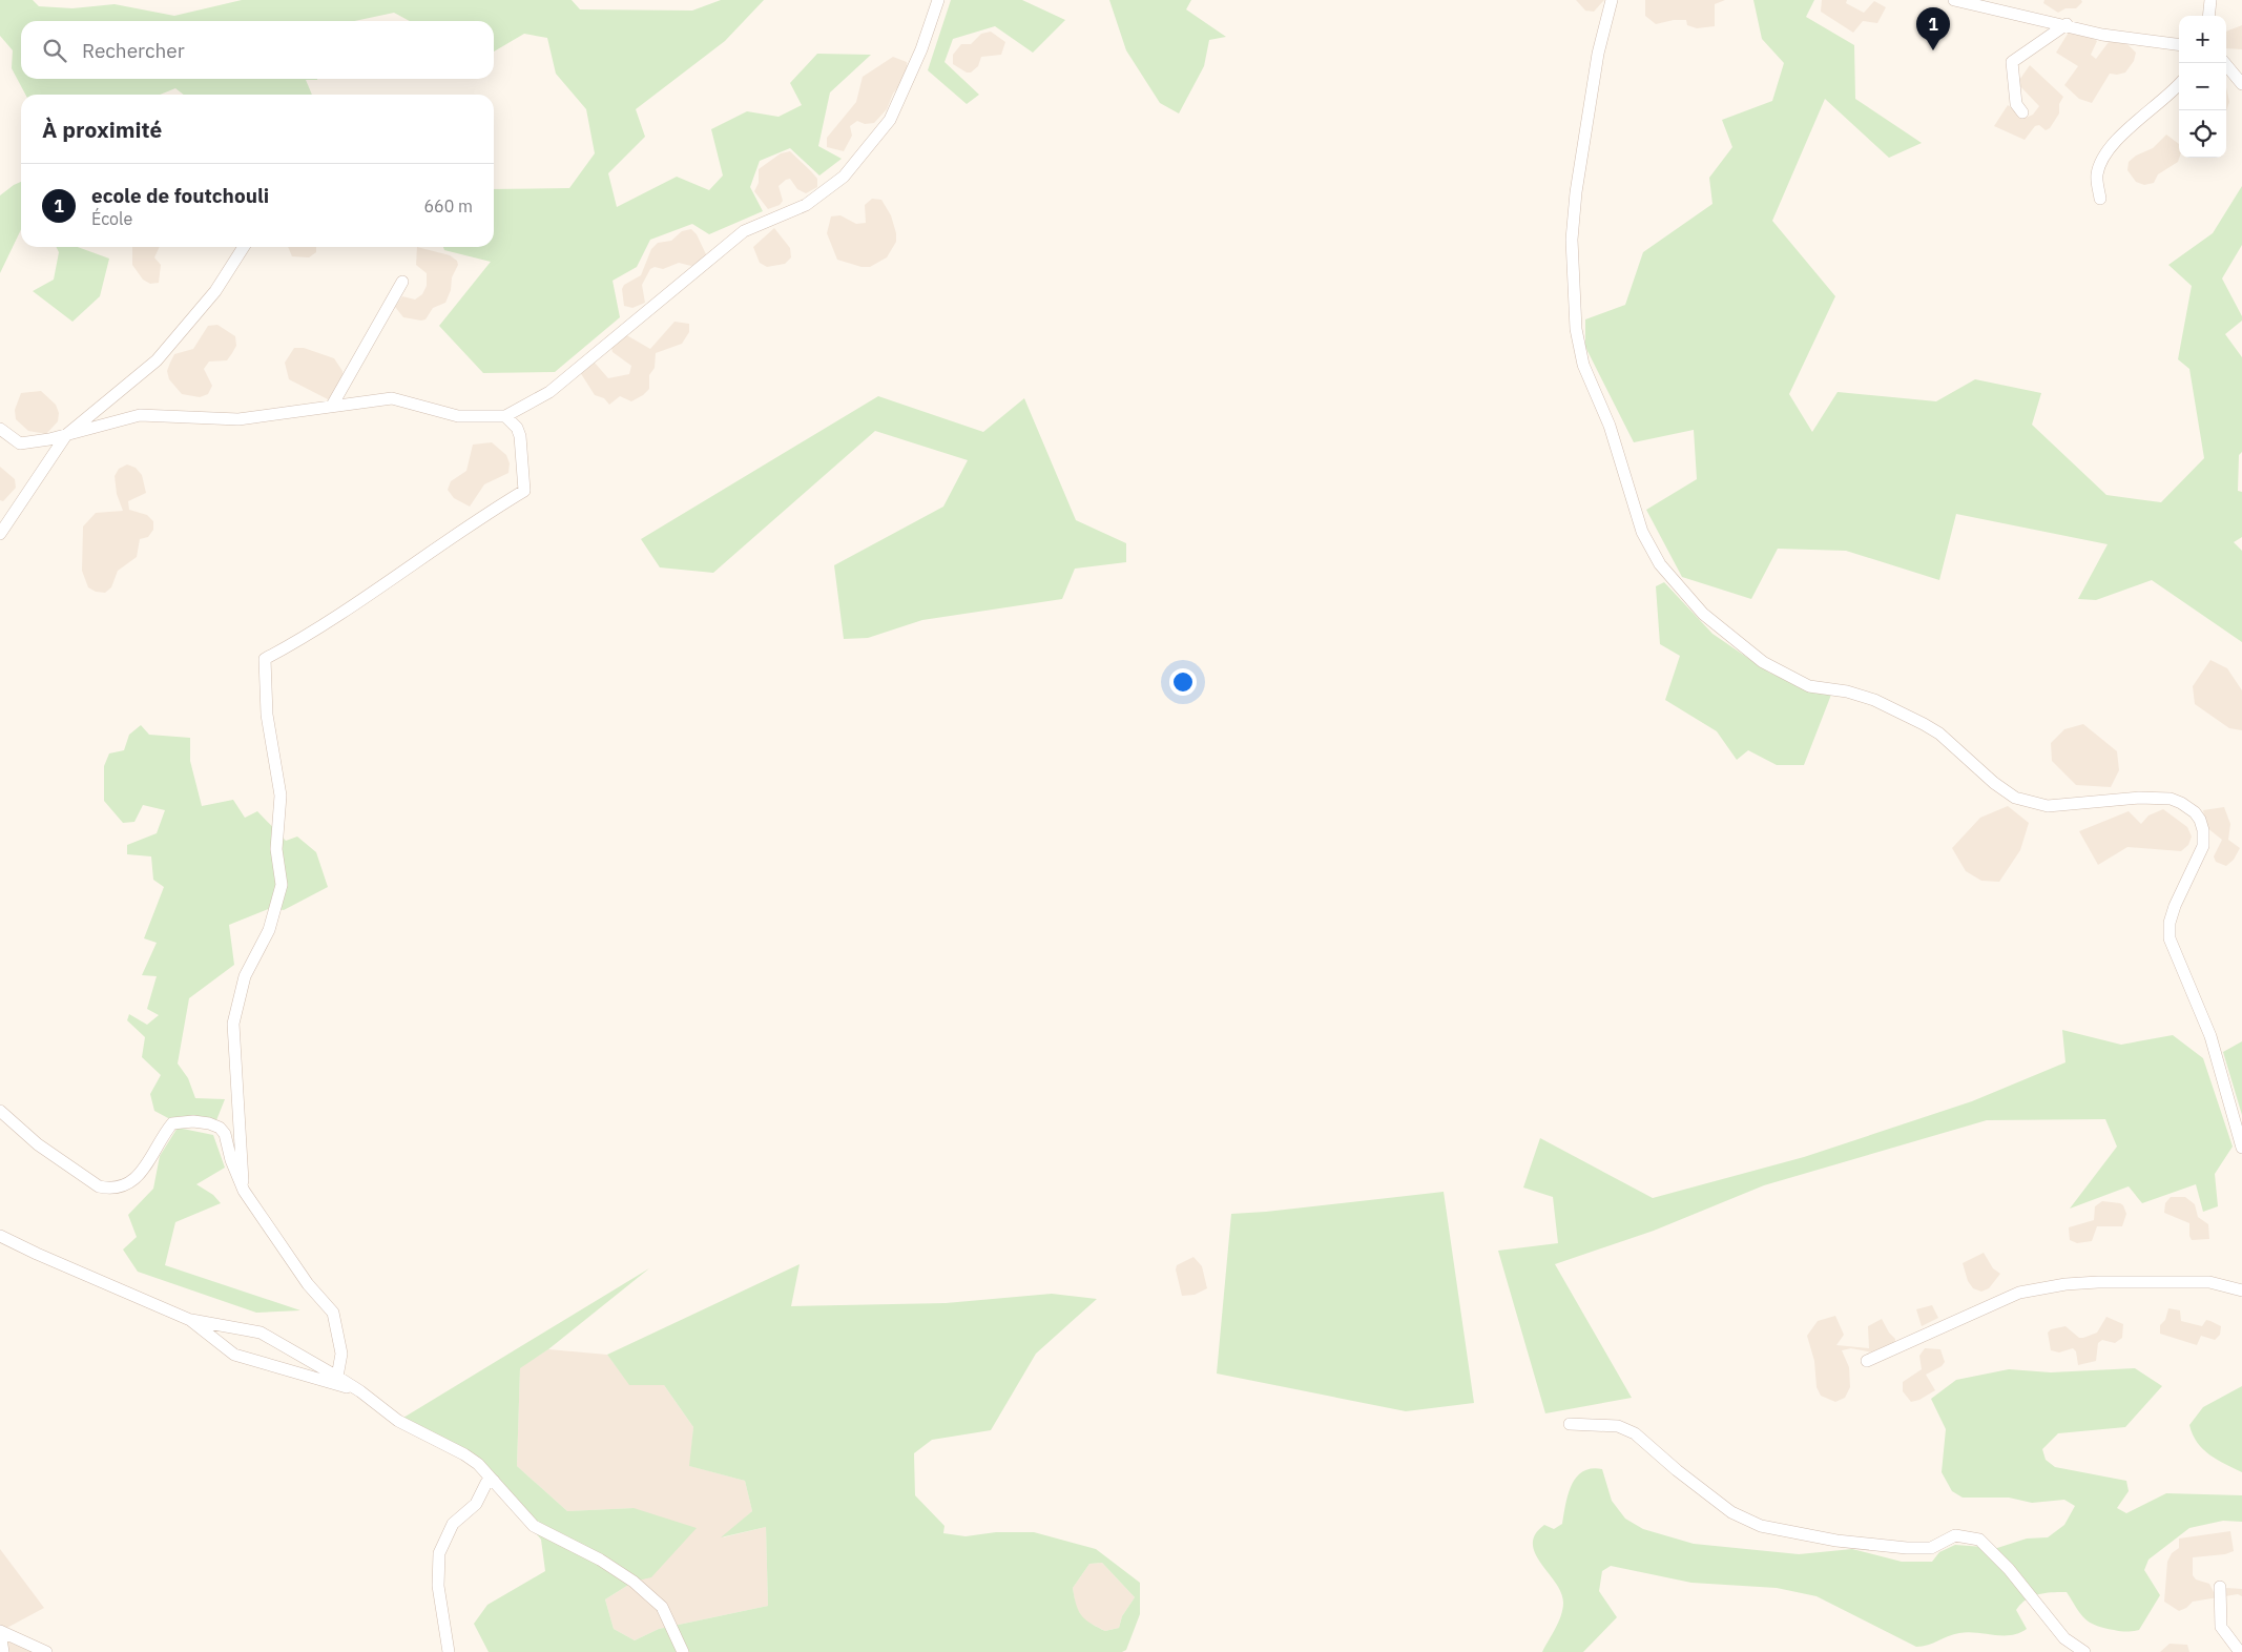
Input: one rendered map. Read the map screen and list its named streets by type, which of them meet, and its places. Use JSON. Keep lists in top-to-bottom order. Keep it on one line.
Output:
{"page":{"pins":"1","map_buttons":["+","−"],"search":"Rechercher","heading":"À proximité","list":[{"mark":"1","name":"ecole de foutchouli","note":"École","value":"660 m"}]}}
